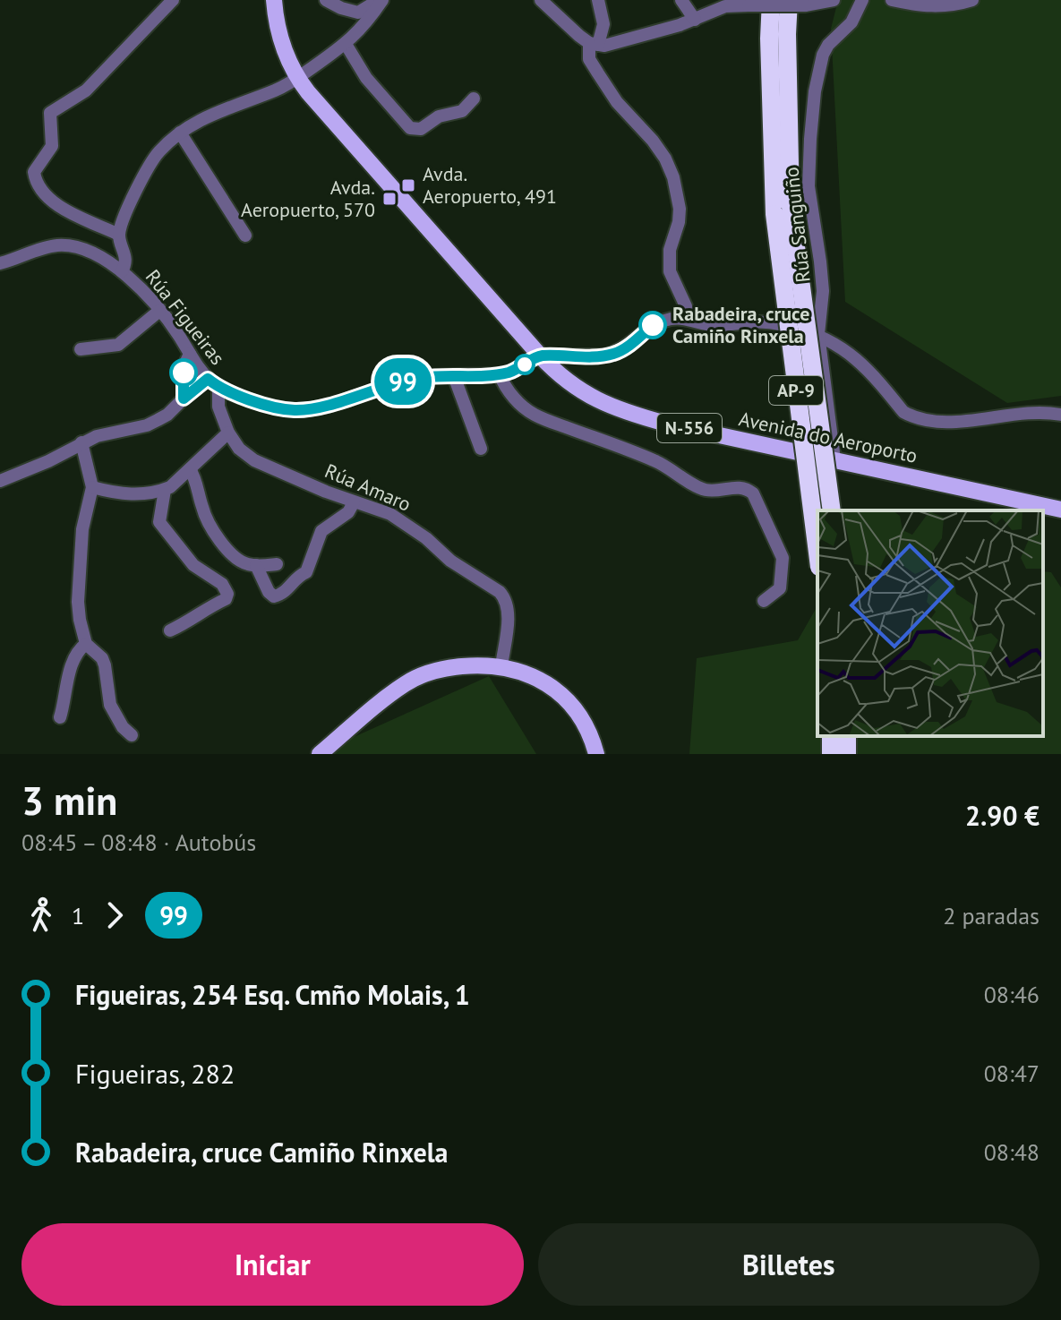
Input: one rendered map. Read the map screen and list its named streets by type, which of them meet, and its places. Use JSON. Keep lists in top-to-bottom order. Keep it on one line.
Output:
{"streets":{"highway":["AP-9"],"main road":["N-556","Avenida do Aeroporto"],"street":["Rúa Sanguiño","Rúa Figueiras","Rúa Amaro"]},"crossings":[["Rúa Sanguiño","Rúa Figueiras"],["Rúa Sanguiño","Avenida do Aeroporto"],["Rúa Figueiras","Avenida do Aeroporto"],["Rúa Figueiras","Rúa Amaro"]],"places":{"transit":["Avda. Aeropuerto, 491","Avda. Aeropuerto, 570"],"other":["Rabadeira, cruce Camiño Rinxela"]},"lines":["bus line 99"],"page":{"on_map":"99","heading":["3 min","08:45 – 08:48 · Autobús","2.90 €"],"legs":["1","99","2 paradas"],"list":[{"name":"Figueiras, 254 Esq. Cmño Molais, 1","value":"08:46"},{"name":"Figueiras, 282","value":"08:47"},{"name":"Rabadeira, cruce Camiño Rinxela","value":"08:48"}],"buttons":["Iniciar","Billetes"]}}
